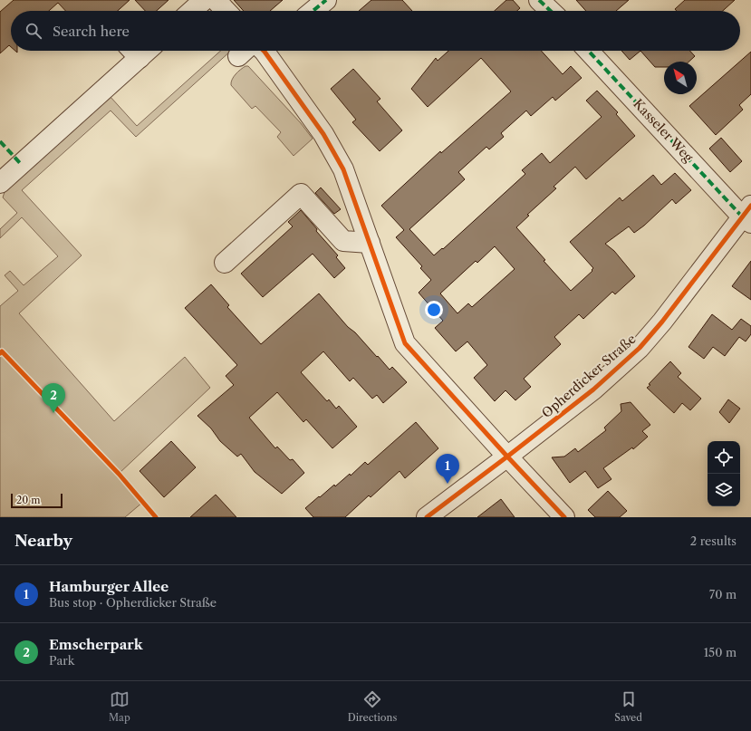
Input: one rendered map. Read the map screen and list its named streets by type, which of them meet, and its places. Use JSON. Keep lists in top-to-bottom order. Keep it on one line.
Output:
{"streets":{"street":["Kasseler Weg","Opherdicker Straße"]},"crossings":[["Kasseler Weg","Opherdicker Straße"]],"scale_bar":"20 m","north":"top left","page":{"search":"Search here","pins":["2","1"],"scale":"20 m","heading":["Nearby","2 results"],"list":[{"mark":"1","name":"Hamburger Allee","note":"Bus stop · Opherdicker Straße","value":"70 m"},{"mark":"2","name":"Emscherpark","note":"Park","value":"150 m"}],"nav":["Map","Directions","Saved"]}}
